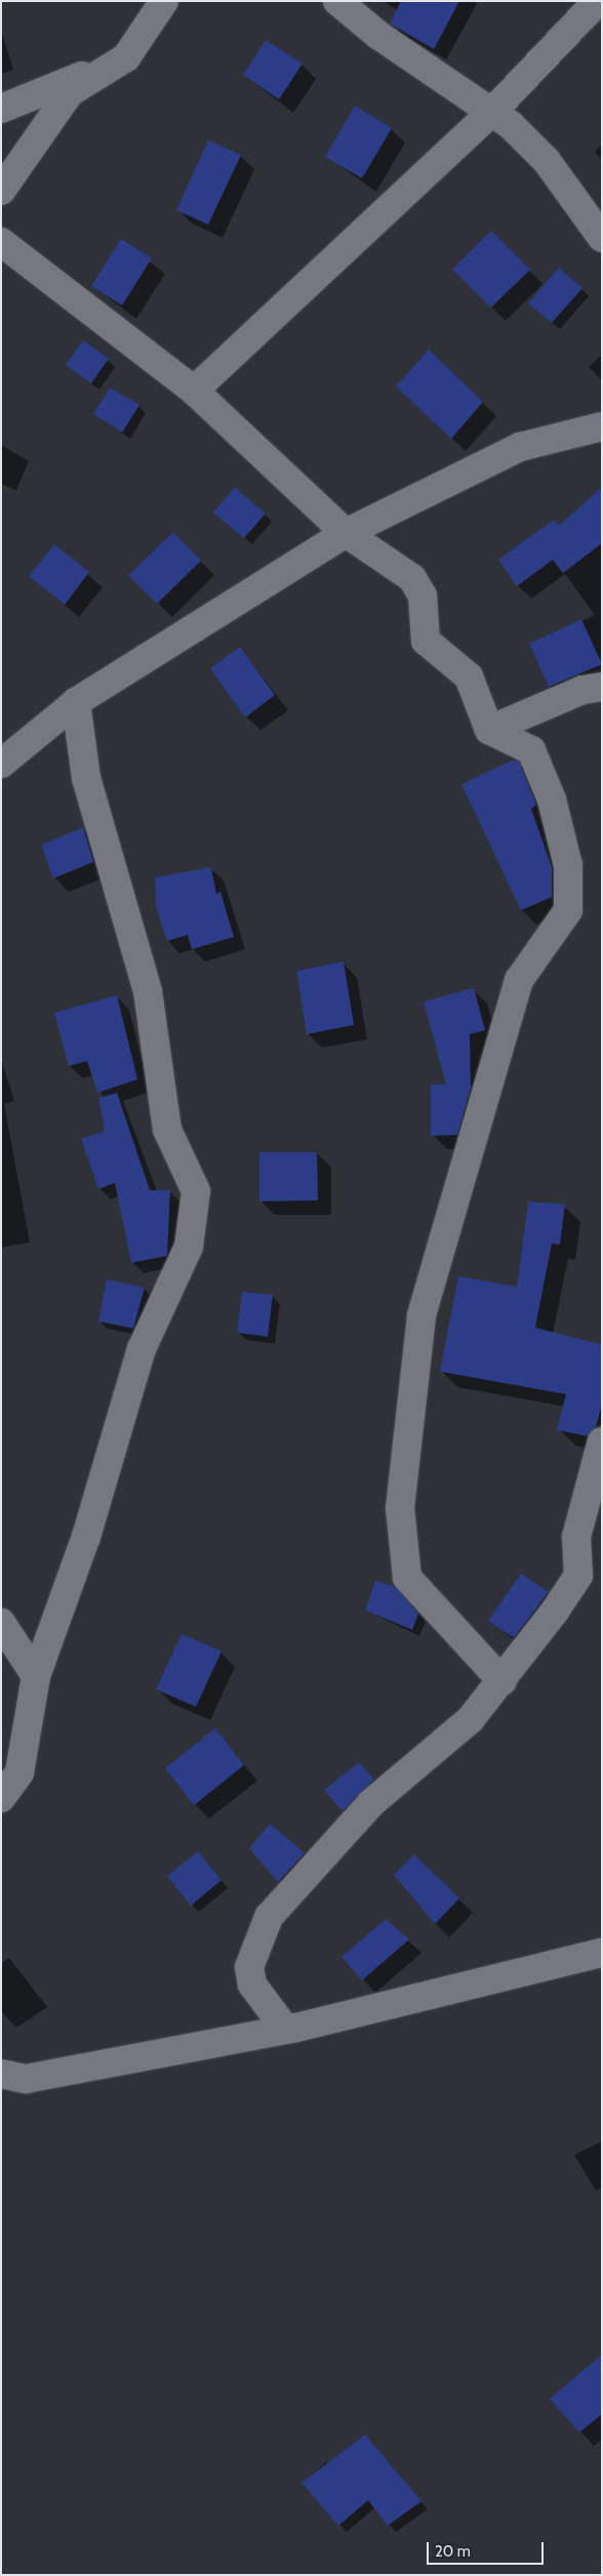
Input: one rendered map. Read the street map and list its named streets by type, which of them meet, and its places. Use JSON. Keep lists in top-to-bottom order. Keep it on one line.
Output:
{"scale_bar":"20 m"}
